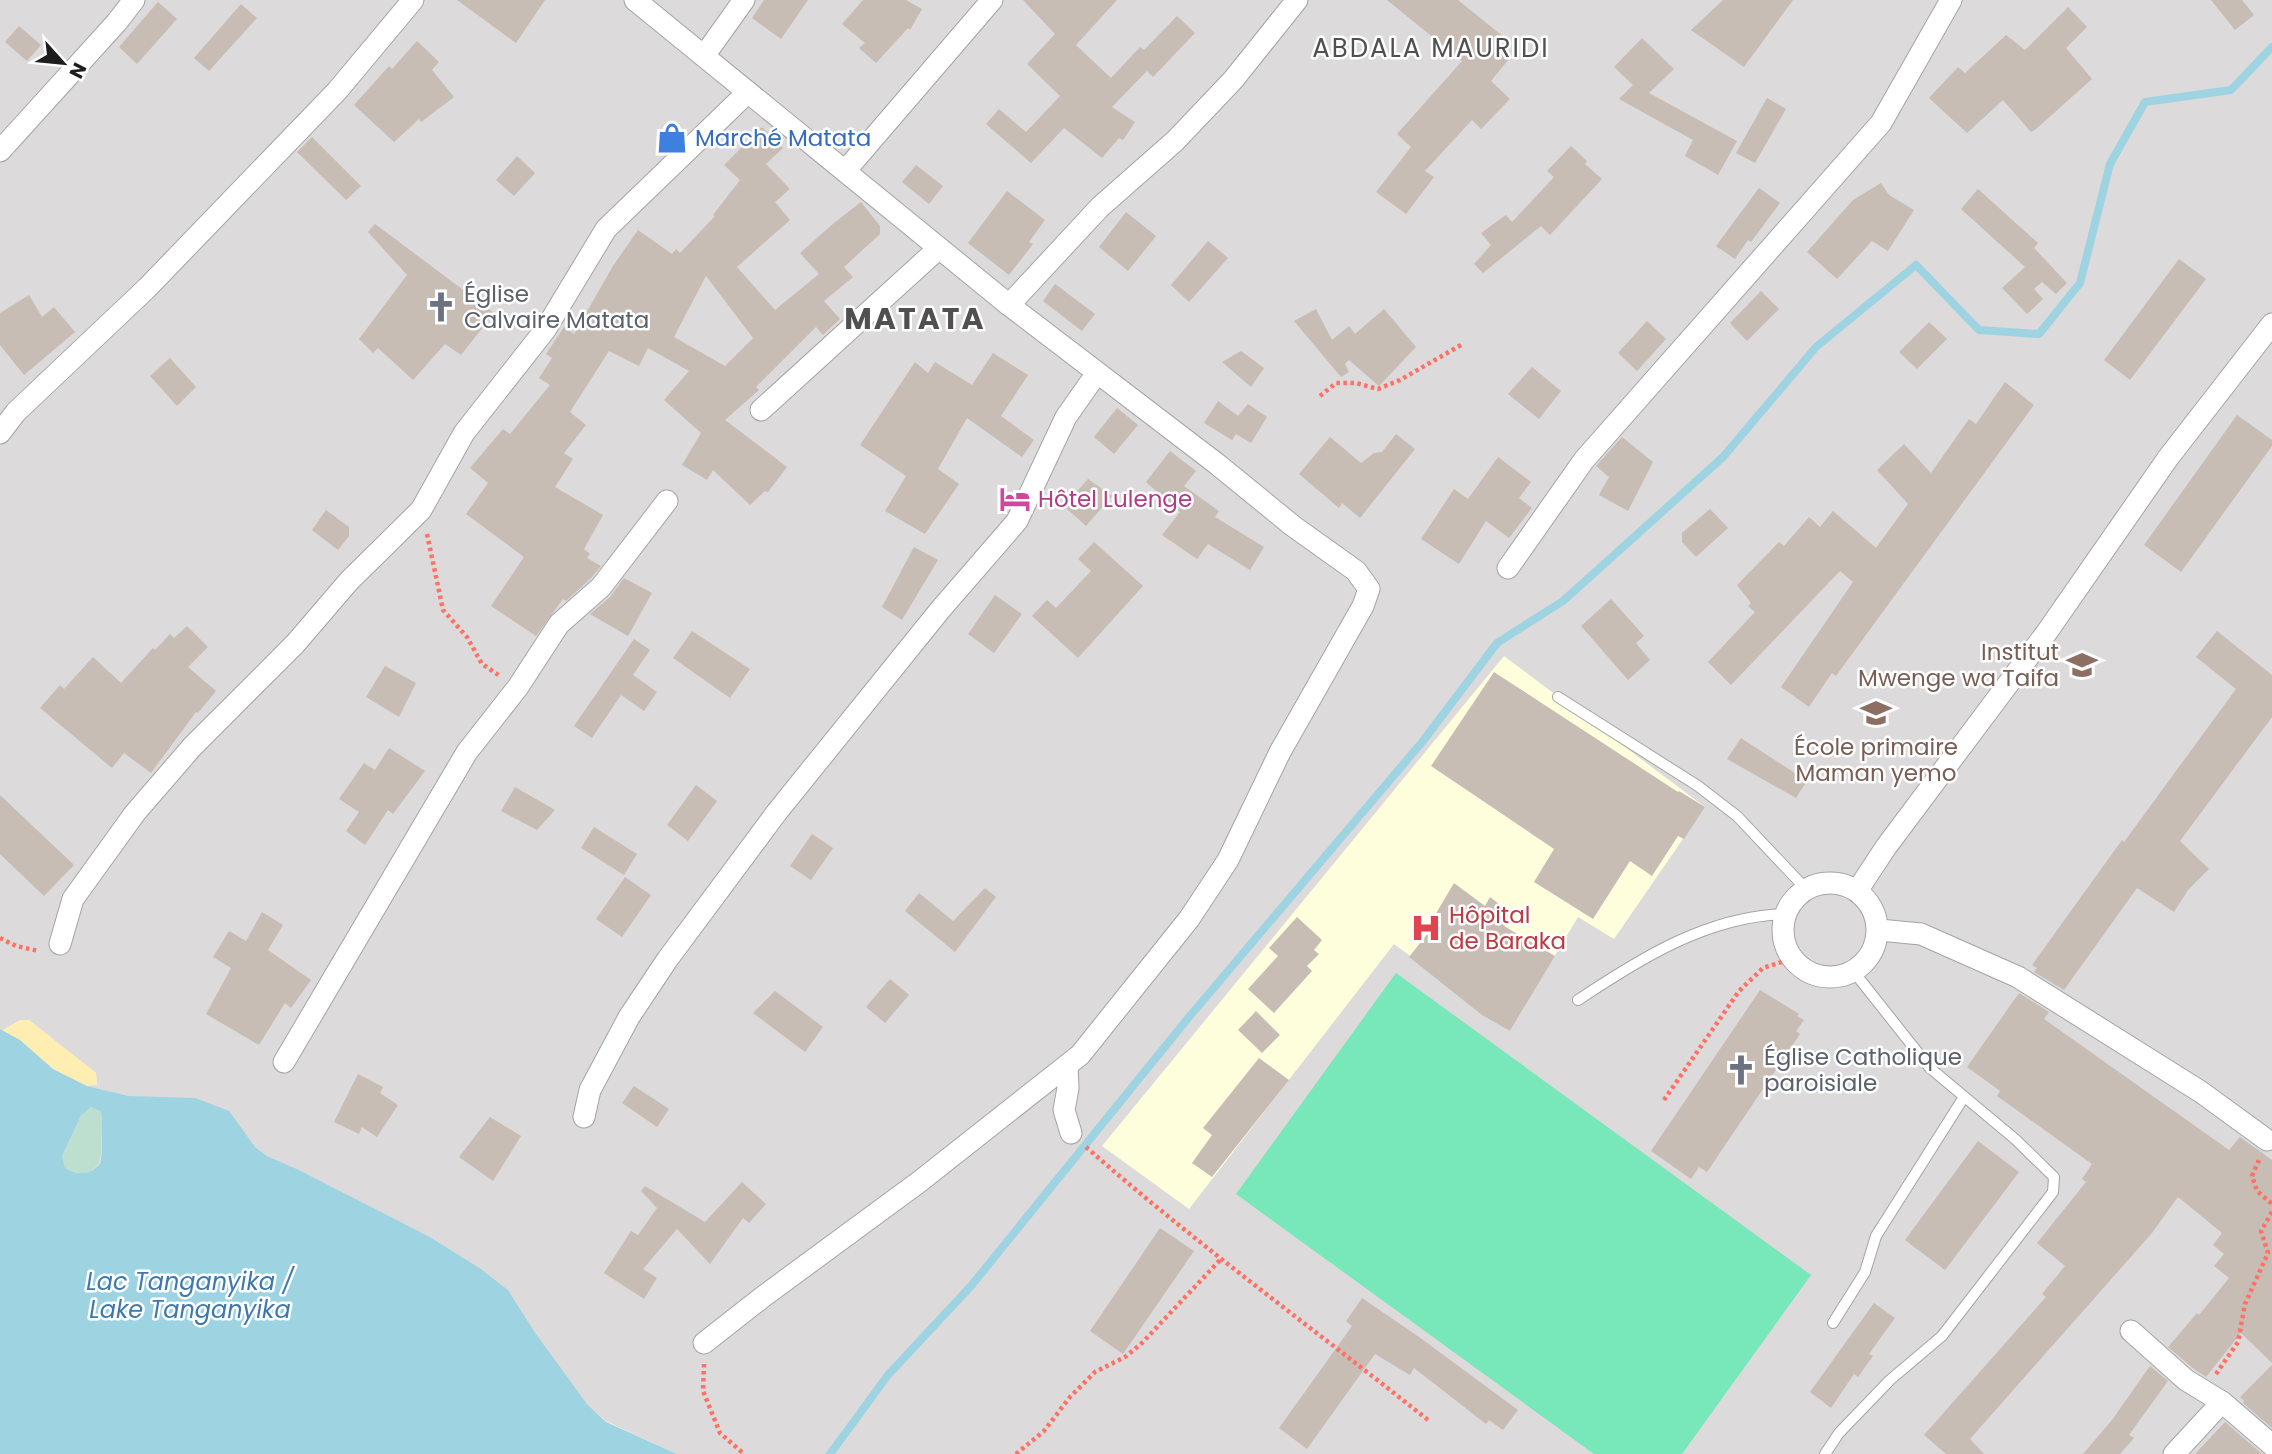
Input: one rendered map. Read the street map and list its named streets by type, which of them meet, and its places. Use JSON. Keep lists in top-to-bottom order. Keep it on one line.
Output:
{"districts":["ABDALA MAURIDI","MATATA"],"water":["Lac Tanganyika / Lake Tanganyika"],"places":{"shop":["Marché Matata"],"church":["Église Calvaire Matata","Église Catholique paroisiale"],"hotel":["Hôtel Lulenge"],"school or university":["Institut Mwenge wa Taifa","École primaire Maman yemo"],"hospital":["Hôpital de Baraka"]},"north":"bottom right"}
